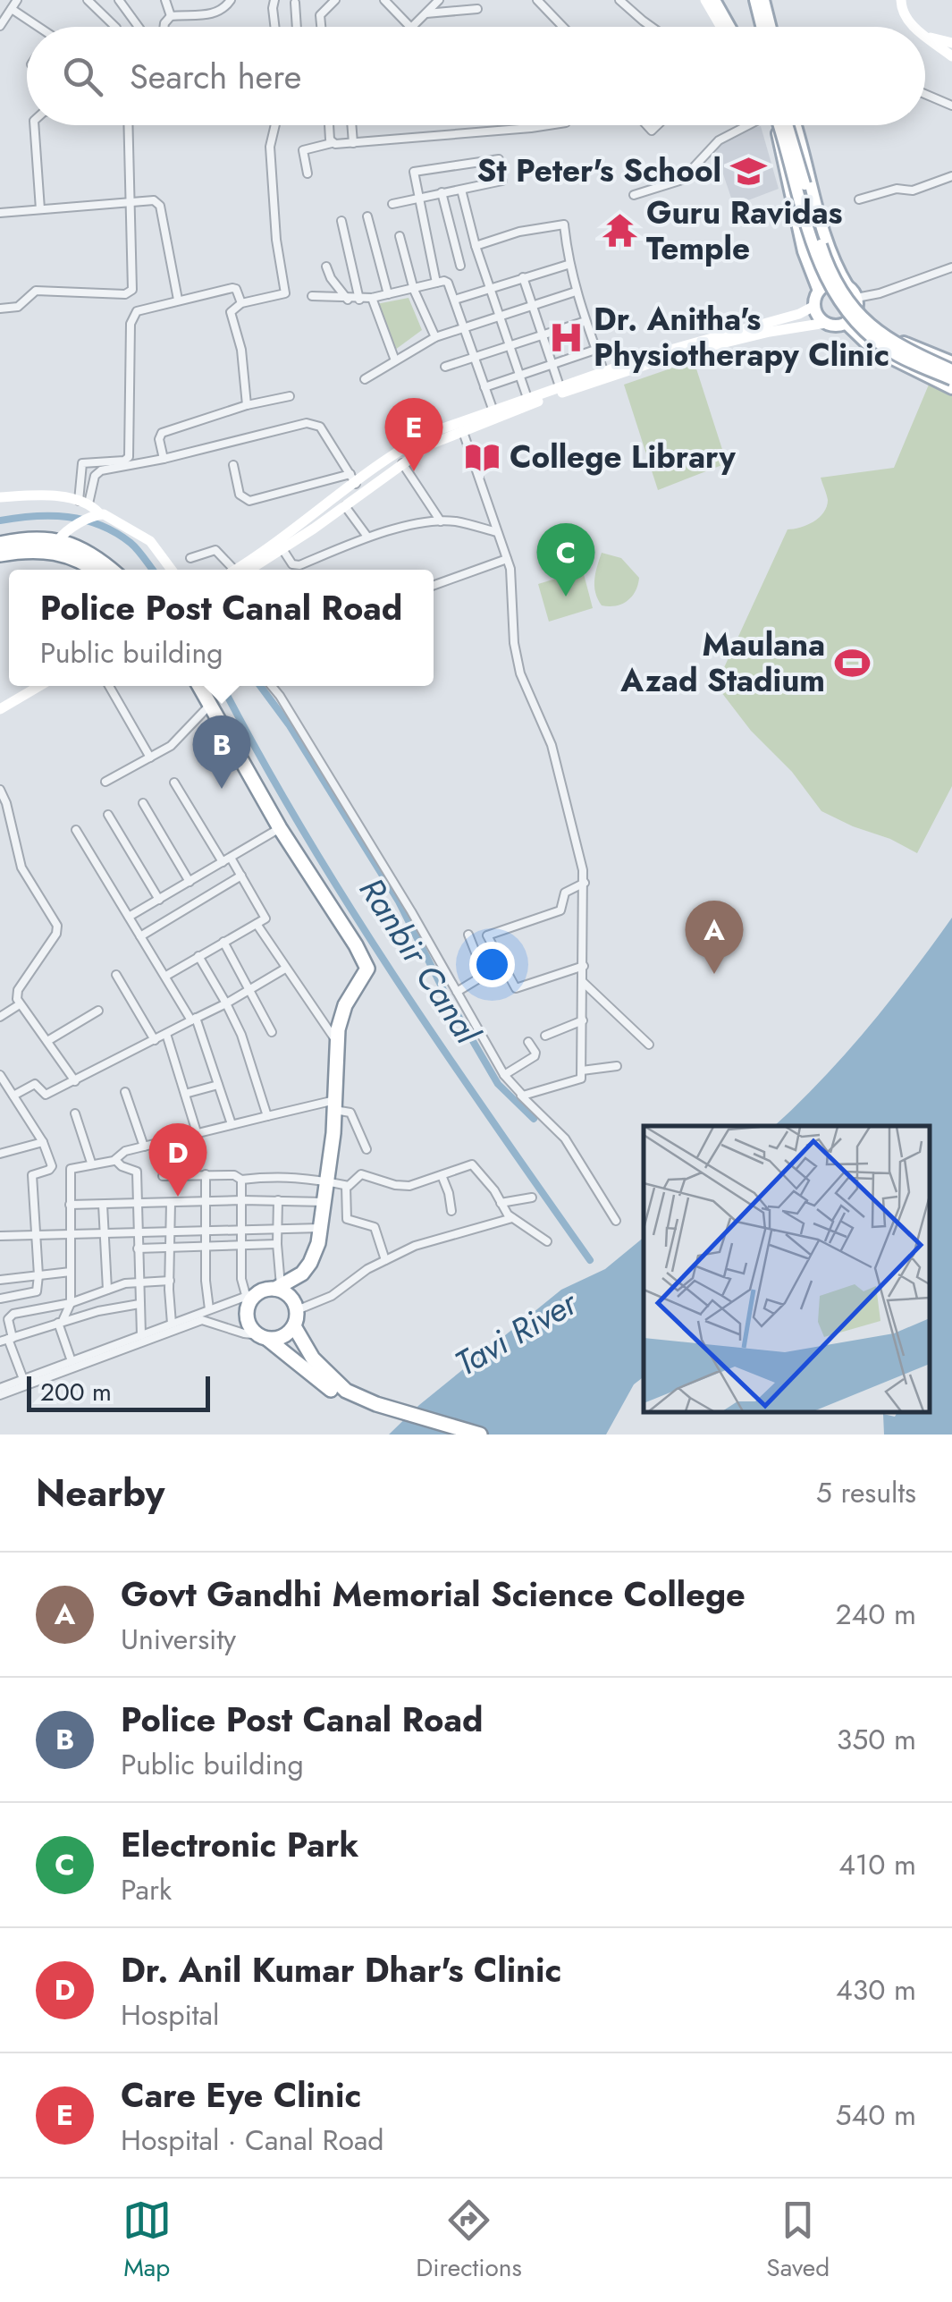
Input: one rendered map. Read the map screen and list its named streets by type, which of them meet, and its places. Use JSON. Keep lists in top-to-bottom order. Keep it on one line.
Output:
{"water":["Ranbir Canal","Tavi River"],"places":{"school or university":["St Peter's School"],"temple":["Guru Ravidas Temple"],"hospital":["Dr. Anitha's Physiotherapy Clinic"],"library":["College Library"],"sports":["Maulana Azad Stadium"]},"scale_bar":"200 m","page":{"search":"Search here","pins":["E","C","B","A","D"],"popup":["Police Post Canal Road","Public building"],"scale":"200 m","heading":["Nearby","5 results"],"list":[{"mark":"A","name":"Govt Gandhi Memorial Science College","note":"University","value":"240 m"},{"mark":"B","name":"Police Post Canal Road","note":"Public building","value":"350 m"},{"mark":"C","name":"Electronic Park","note":"Park","value":"410 m"},{"mark":"D","name":"Dr. Anil Kumar Dhar's Clinic","note":"Hospital","value":"430 m"},{"mark":"E","name":"Care Eye Clinic","note":"Hospital · Canal Road","value":"540 m"}],"nav":["Map","Directions","Saved"]}}
